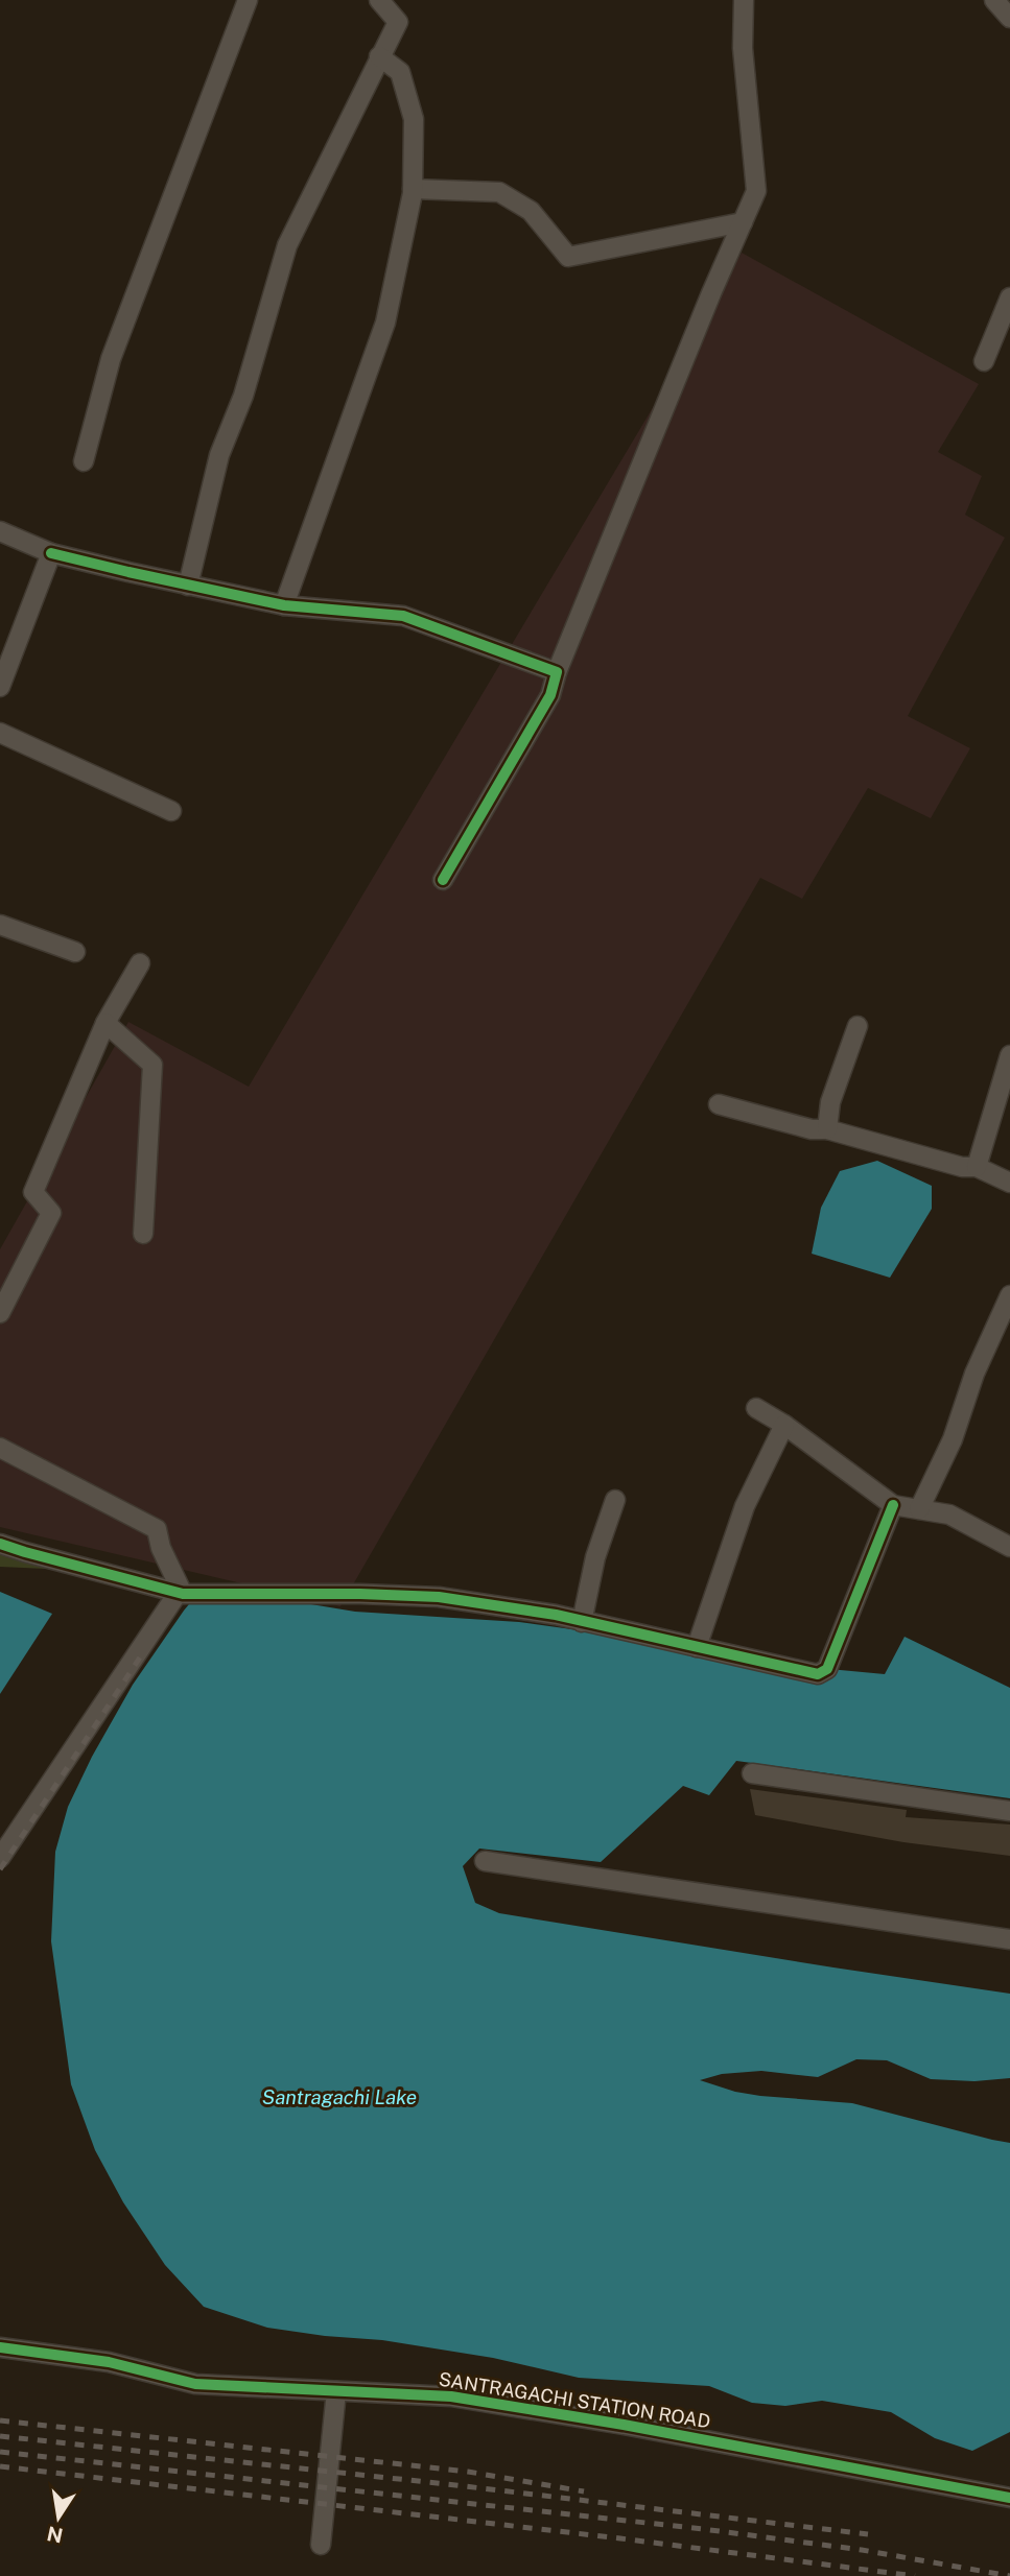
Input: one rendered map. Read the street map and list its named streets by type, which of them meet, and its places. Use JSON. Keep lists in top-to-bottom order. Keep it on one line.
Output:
{"streets":{"street":["SANTRAGACHI STATION ROAD"]},"water":["Santragachi Lake"],"north":"bottom"}
